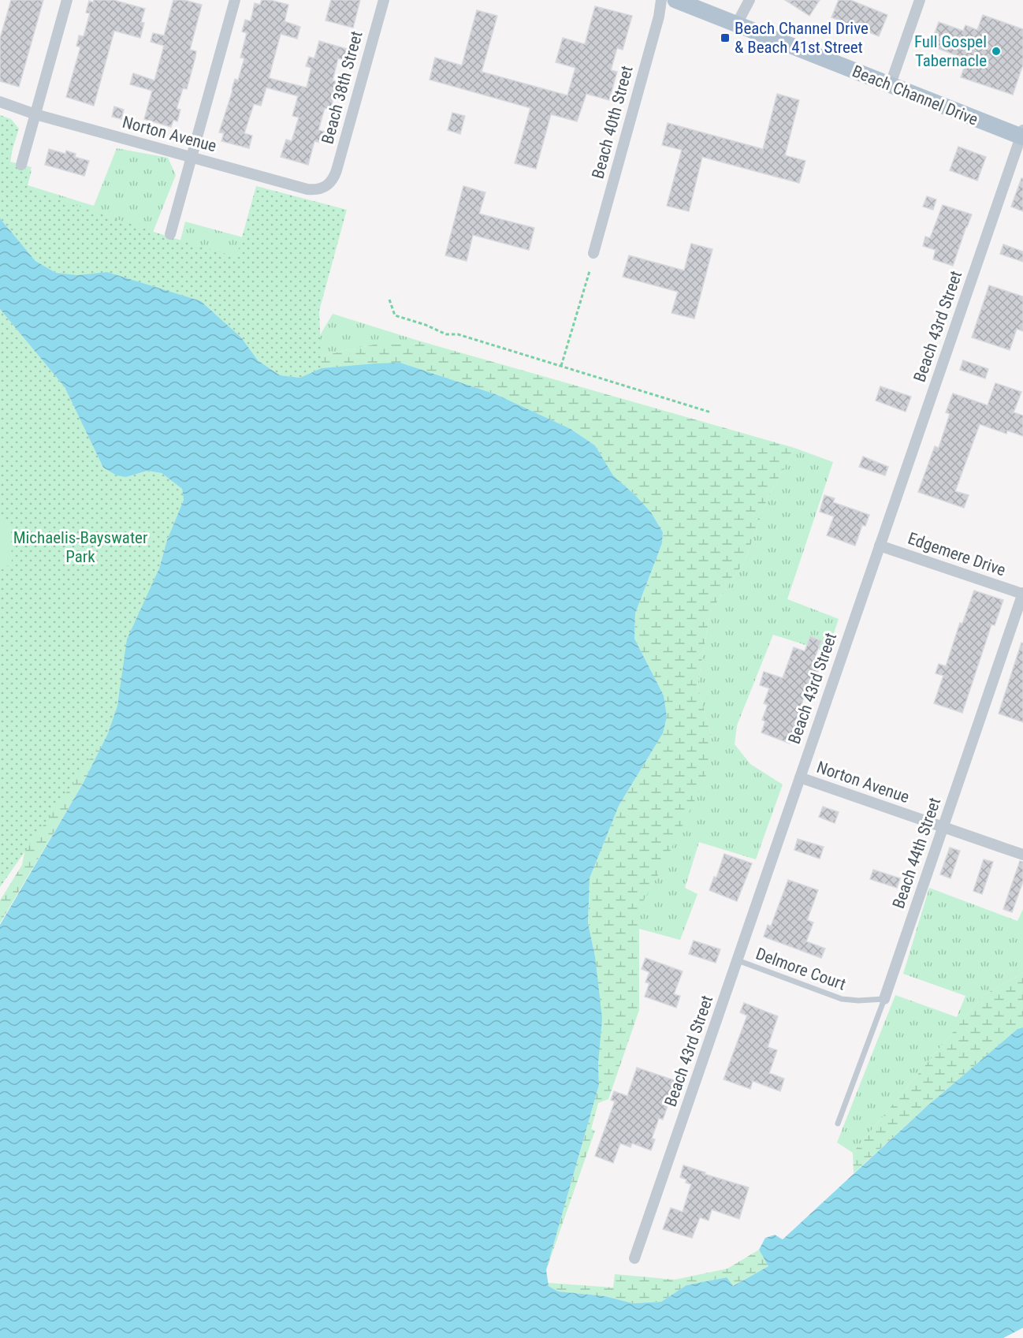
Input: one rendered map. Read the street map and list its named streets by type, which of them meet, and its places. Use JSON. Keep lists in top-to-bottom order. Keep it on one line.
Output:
{"streets":{"main road":["Beach Channel Drive"],"street":["Beach 38th Street","Beach 40th Street","Norton Avenue","Beach 43rd Street","Edgemere Drive","Beach 44th Street"],"lane":["Delmore Court"]},"crossings":[["Beach 38th Street","Norton Avenue"],["Beach Channel Drive","Beach 43rd Street"],["Norton Avenue","Beach 43rd Street"],["Norton Avenue","Beach 44th Street"],["Beach 43rd Street","Edgemere Drive"],["Beach 43rd Street","Delmore Court"],["Edgemere Drive","Beach 44th Street"],["Beach 44th Street","Delmore Court"]],"parks":["Michaelis-Bayswater Park"],"places":{"transit":["Beach Channel Drive & Beach 41st Street"],"other":["Full Gospel Tabernacle"]}}
